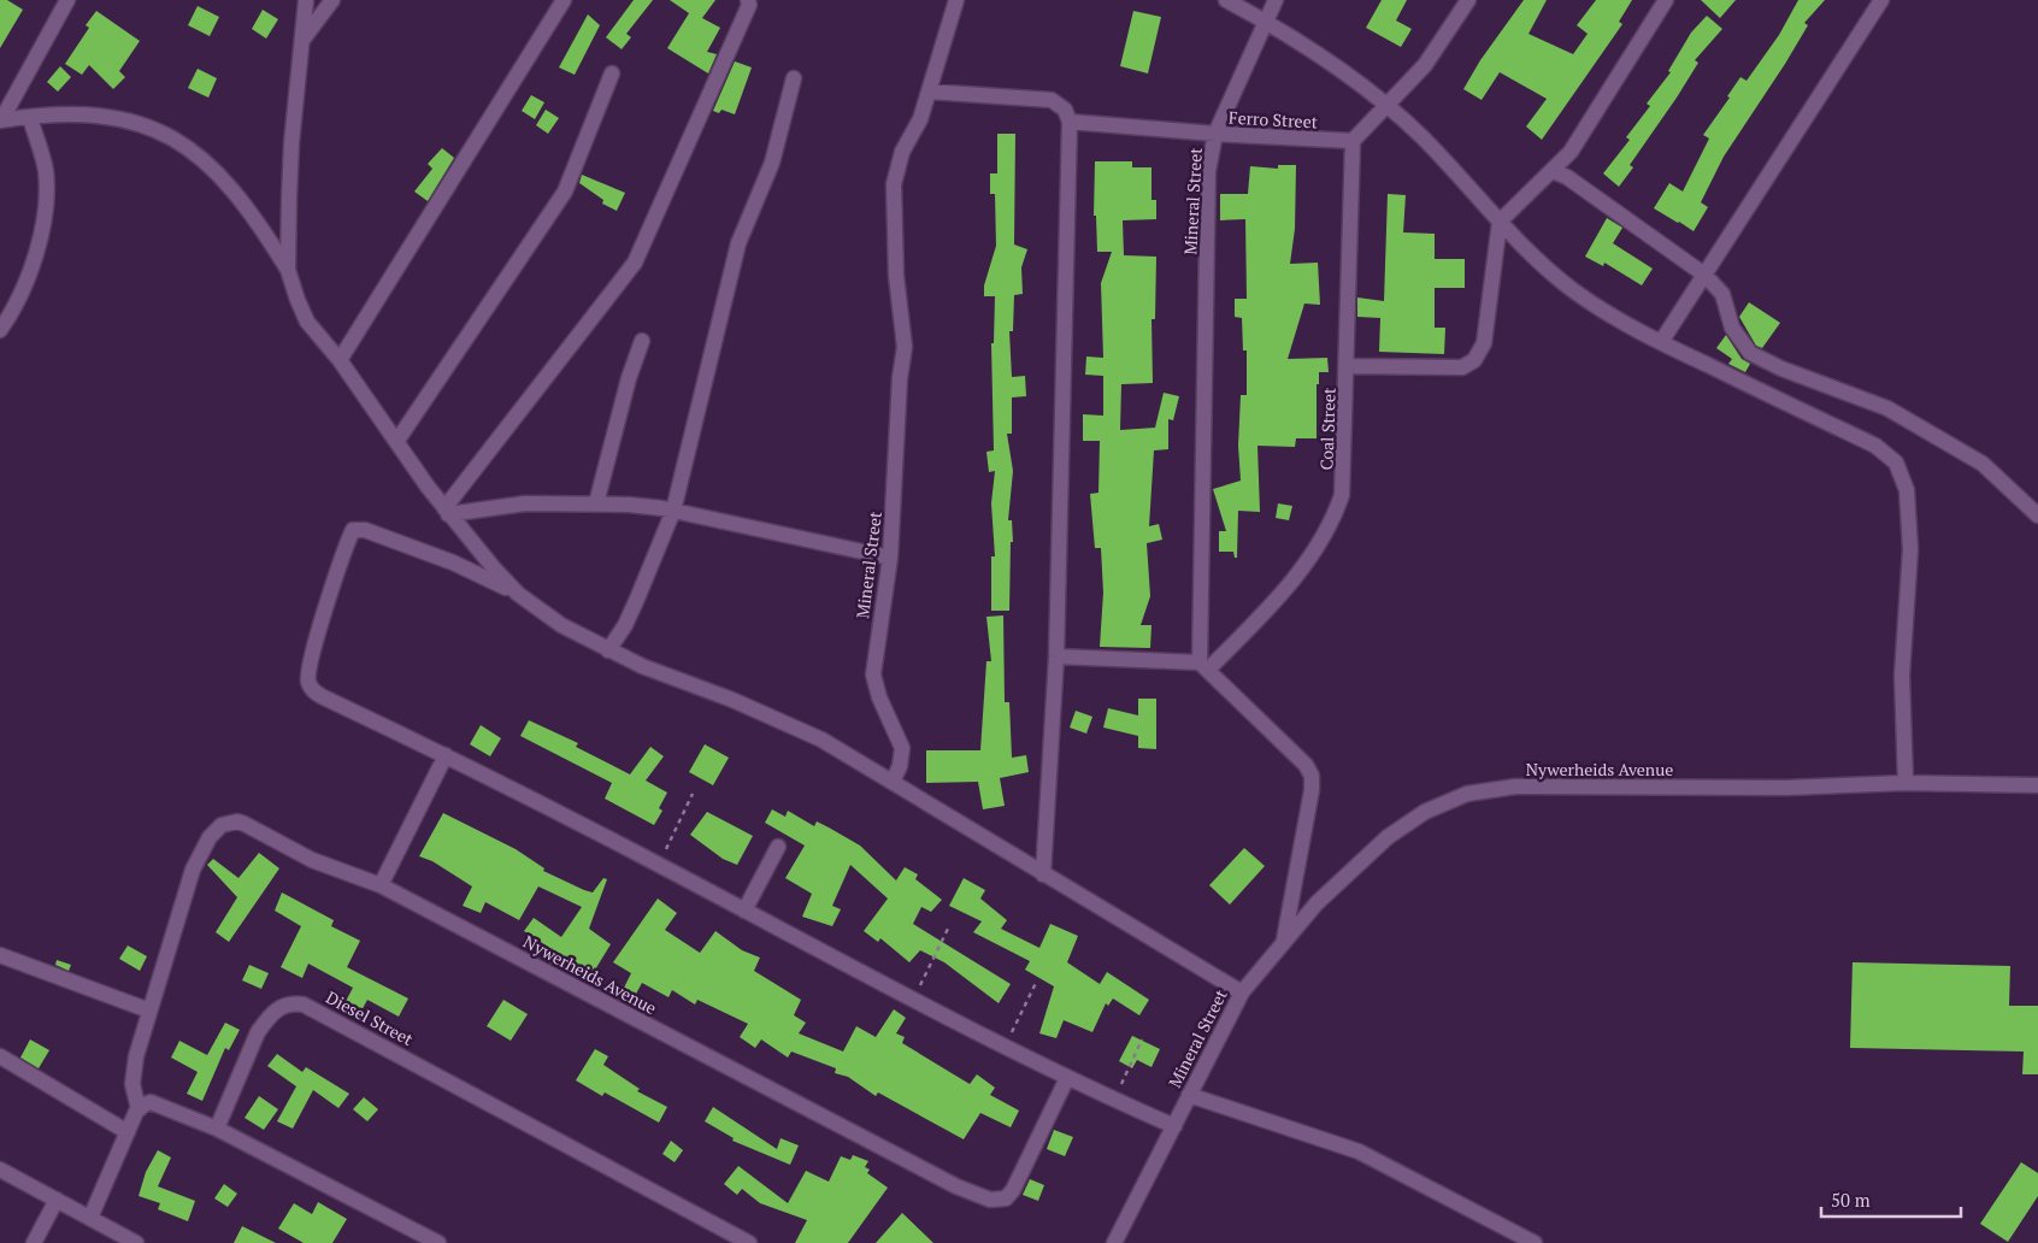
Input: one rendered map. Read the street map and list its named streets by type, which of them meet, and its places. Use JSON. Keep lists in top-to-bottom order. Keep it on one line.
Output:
{"streets":{"street":["Ferro Street","Mineral Street","Coal Street","Nywerheids Avenue","Diesel Street"]},"crossings":[["Ferro Street","Mineral Street"],["Ferro Street","Coal Street"],["Mineral Street","Coal Street"],["Mineral Street","Nywerheids Avenue"]],"scale_bar":"50 m"}
